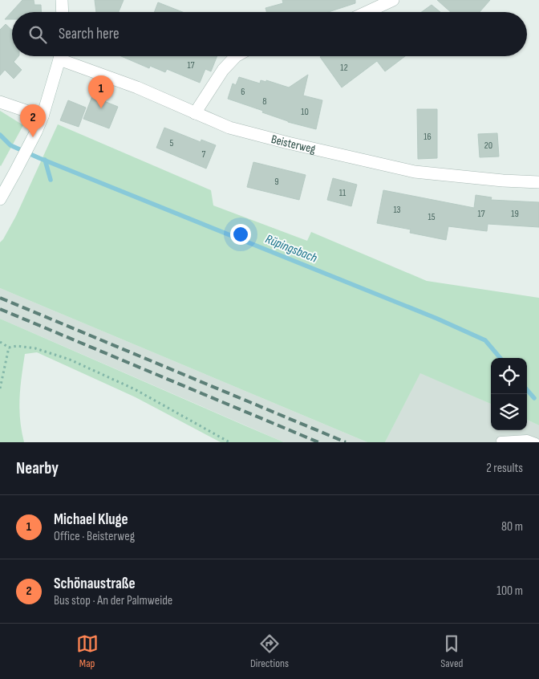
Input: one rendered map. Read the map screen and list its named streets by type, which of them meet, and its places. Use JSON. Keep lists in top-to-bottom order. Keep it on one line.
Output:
{"streets":{"street":["Beisterweg"]},"water":["Rüpingsbach"],"house_numbers":["17","12","6","8","10","16","5","20","7","9","11","13","17","19","15"],"page":{"search":"Search here","pins":["1","2"],"heading":["Nearby","2 results"],"list":[{"mark":"1","name":"Michael Kluge","note":"Office · Beisterweg","value":"80 m"},{"mark":"2","name":"Schönaustraße","note":"Bus stop · An der Palmweide","value":"100 m"}],"nav":["Map","Directions","Saved"]}}
